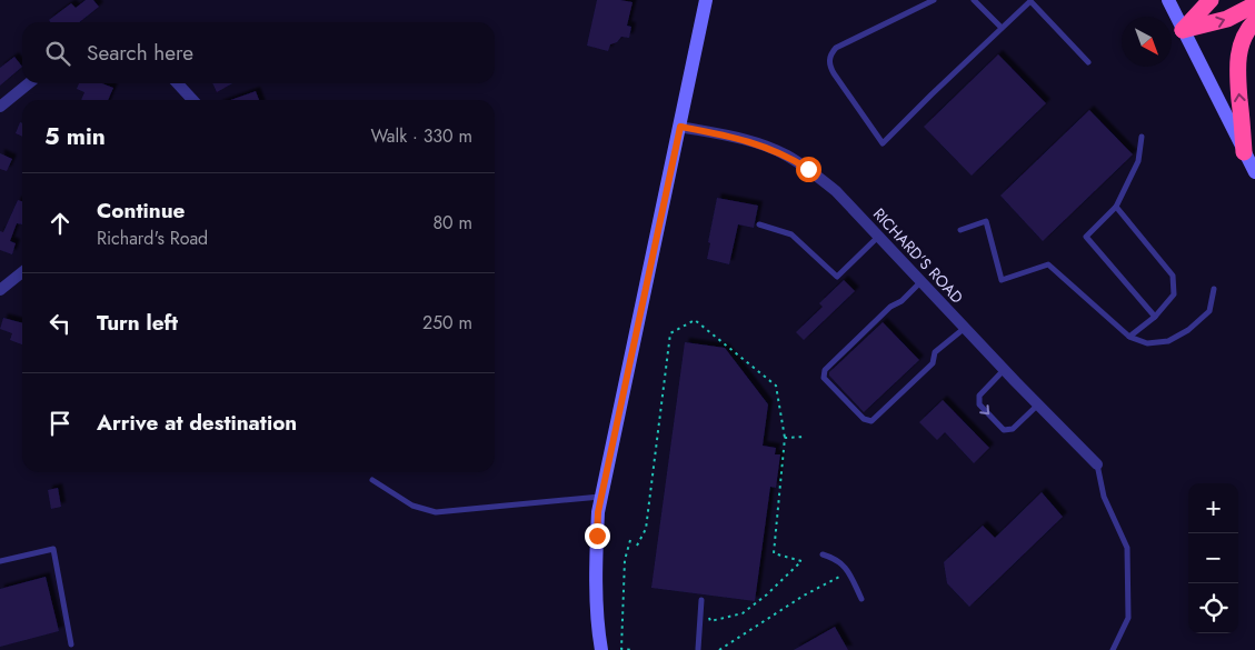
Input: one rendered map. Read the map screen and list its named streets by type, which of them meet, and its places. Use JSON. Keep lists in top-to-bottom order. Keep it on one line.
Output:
{"streets":{"street":["RICHARD'S ROAD"]},"north":"bottom right","page":{"search":"Search here","heading":["5 min","Walk · 330 m"],"list":[["Continue","Richard's Road","80 m"],["Turn left","250 m"],"Arrive at destination"],"map_buttons":["+","−"]}}
